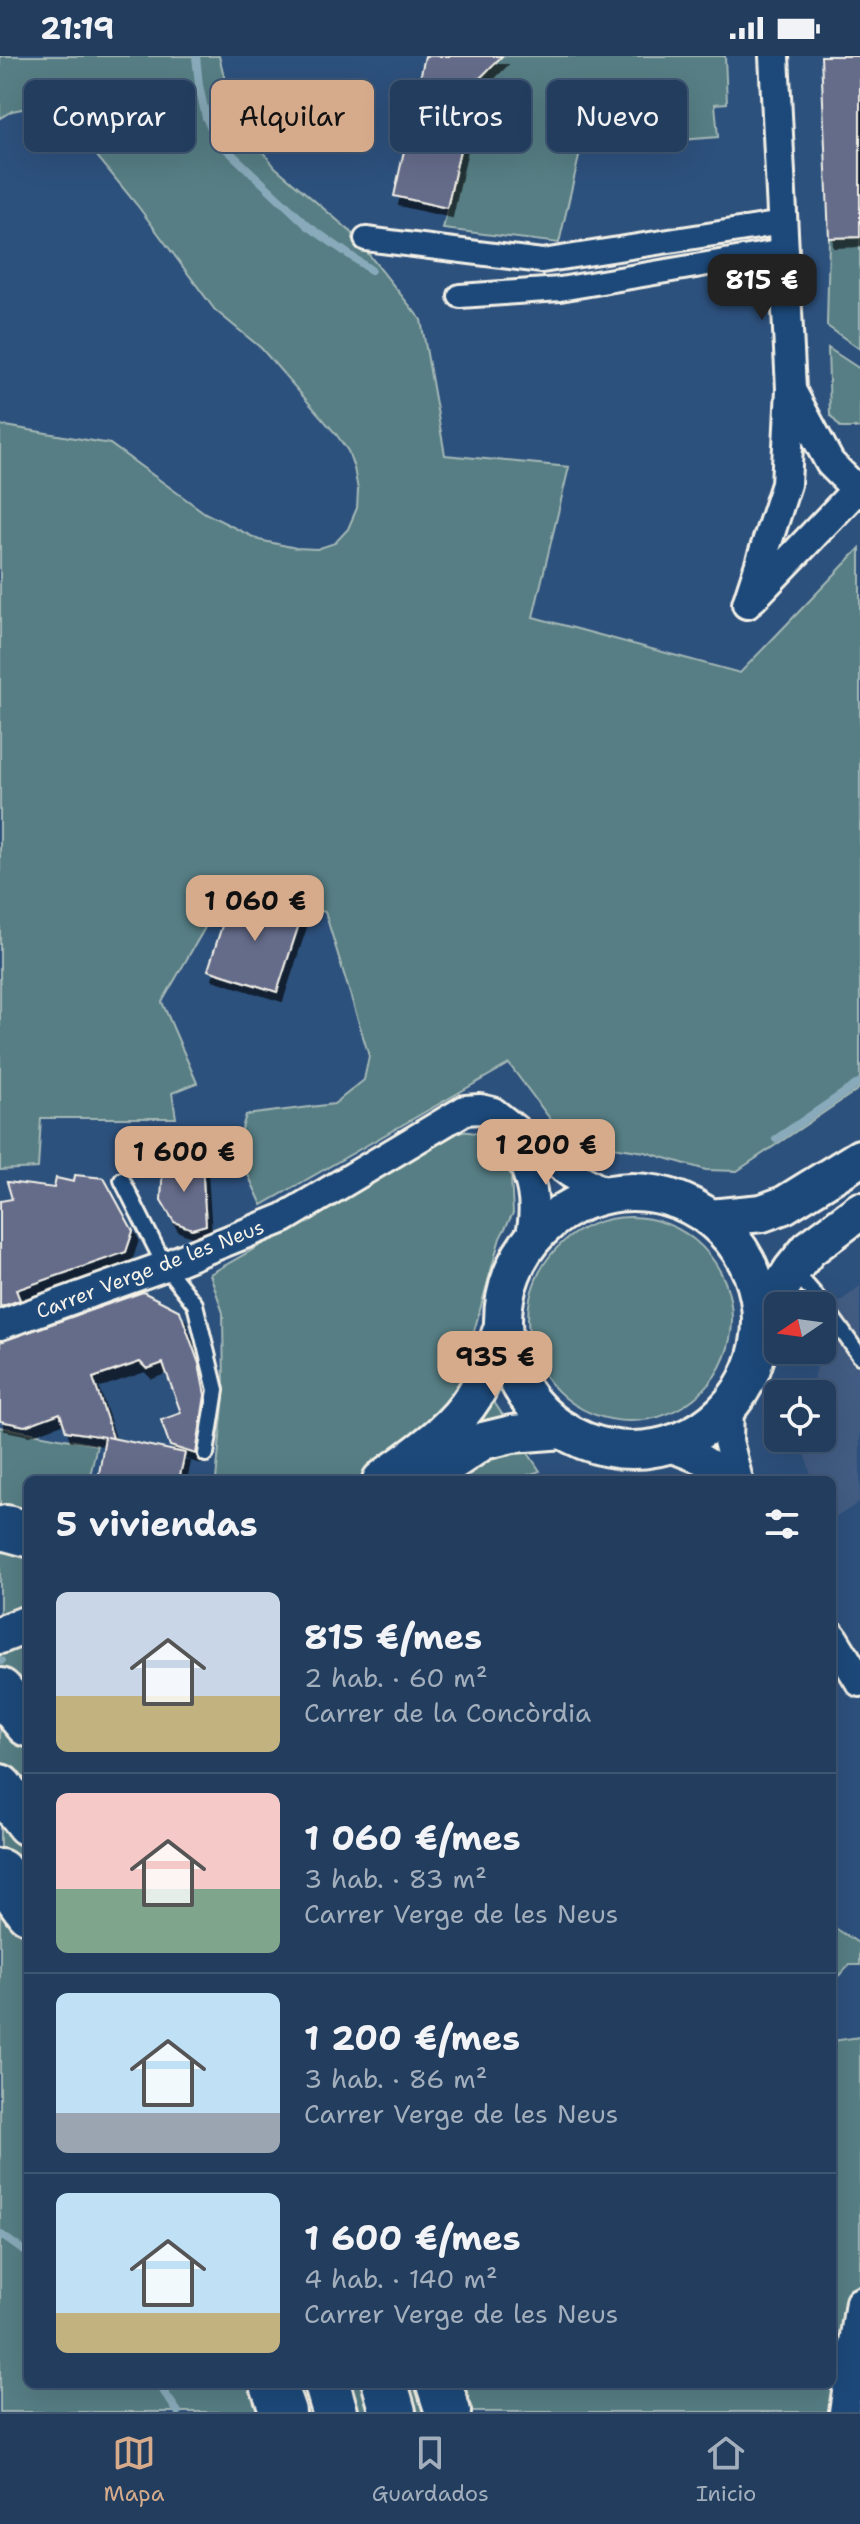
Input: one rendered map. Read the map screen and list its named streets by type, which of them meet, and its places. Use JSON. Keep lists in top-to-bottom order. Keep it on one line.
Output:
{"streets":{"street":["Carrer Verge de les Neus"]},"north":"left","page":{"status":"21:19","chip":["Comprar","Alquilar","Filtros","Nuevo"],"price":["815 €","1 060 €","1 200 €","1 600 €","935 €"],"heading":"5 viviendas","list":[{"name":"815 €/mes","note":"2 hab. · 60 m² · Carrer de la Concòrdia"},{"name":"1 060 €/mes","note":"3 hab. · 83 m² · Carrer Verge de les Neus"},{"name":"1 200 €/mes","note":"3 hab. · 86 m² · Carrer Verge de les Neus"},{"name":"1 600 €/mes","note":"4 hab. · 140 m² · Carrer Verge de les Neus"}],"tabs":["Mapa","Guardados","Inicio"]}}
